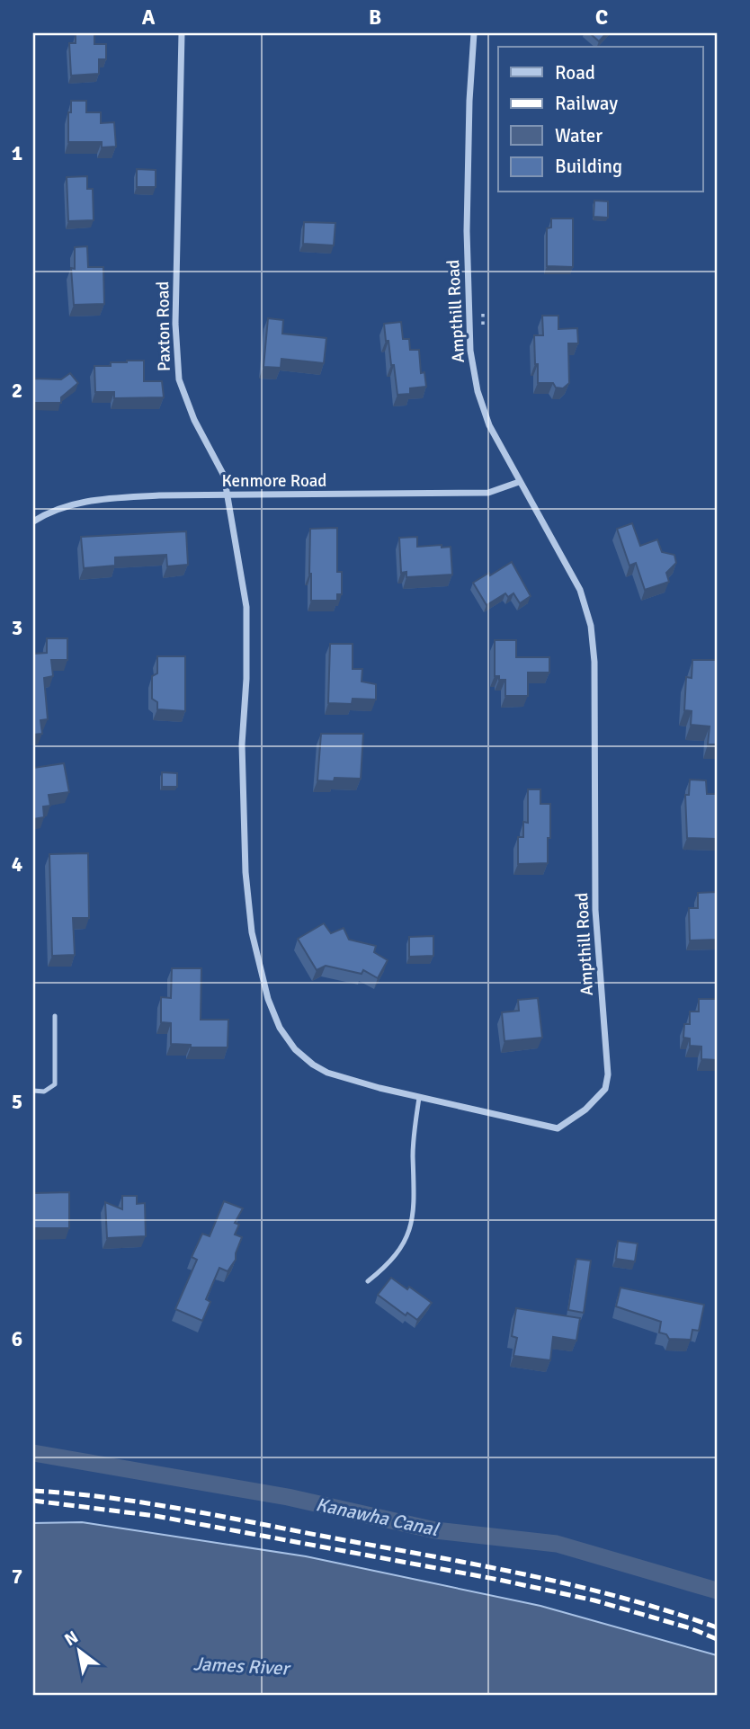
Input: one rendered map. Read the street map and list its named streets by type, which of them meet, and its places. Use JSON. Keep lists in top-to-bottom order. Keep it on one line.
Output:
{"streets":{"street":["Ampthill Road","Paxton Road","Kenmore Road"]},"crossings":[["Ampthill Road","Paxton Road"],["Ampthill Road","Kenmore Road"],["Paxton Road","Kenmore Road"]],"water":["Kanawha Canal","James River"],"legend":["Road","Railway","Water","Building"],"north":"top left","grid":{"columns":["A","B","C"],"rows":["1","2","3","4","5","6","7"]}}
